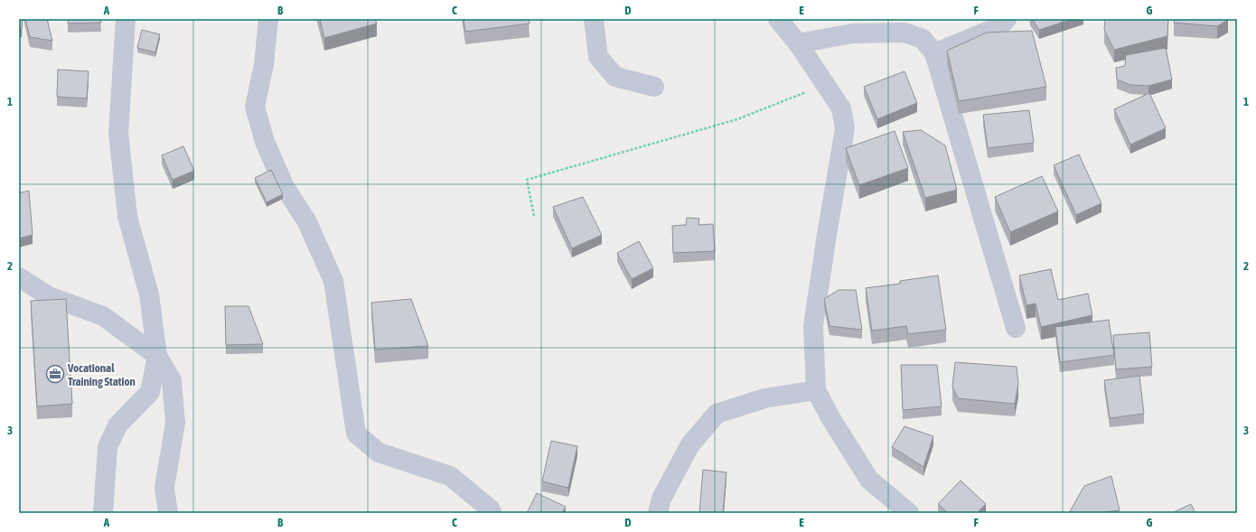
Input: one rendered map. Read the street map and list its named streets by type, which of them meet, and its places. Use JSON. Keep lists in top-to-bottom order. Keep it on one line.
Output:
{"places":{"office":["Vocational Training Station"]},"grid":{"columns":["A","B","C","D","E","F","G"],"rows":["1","2","3"]}}
